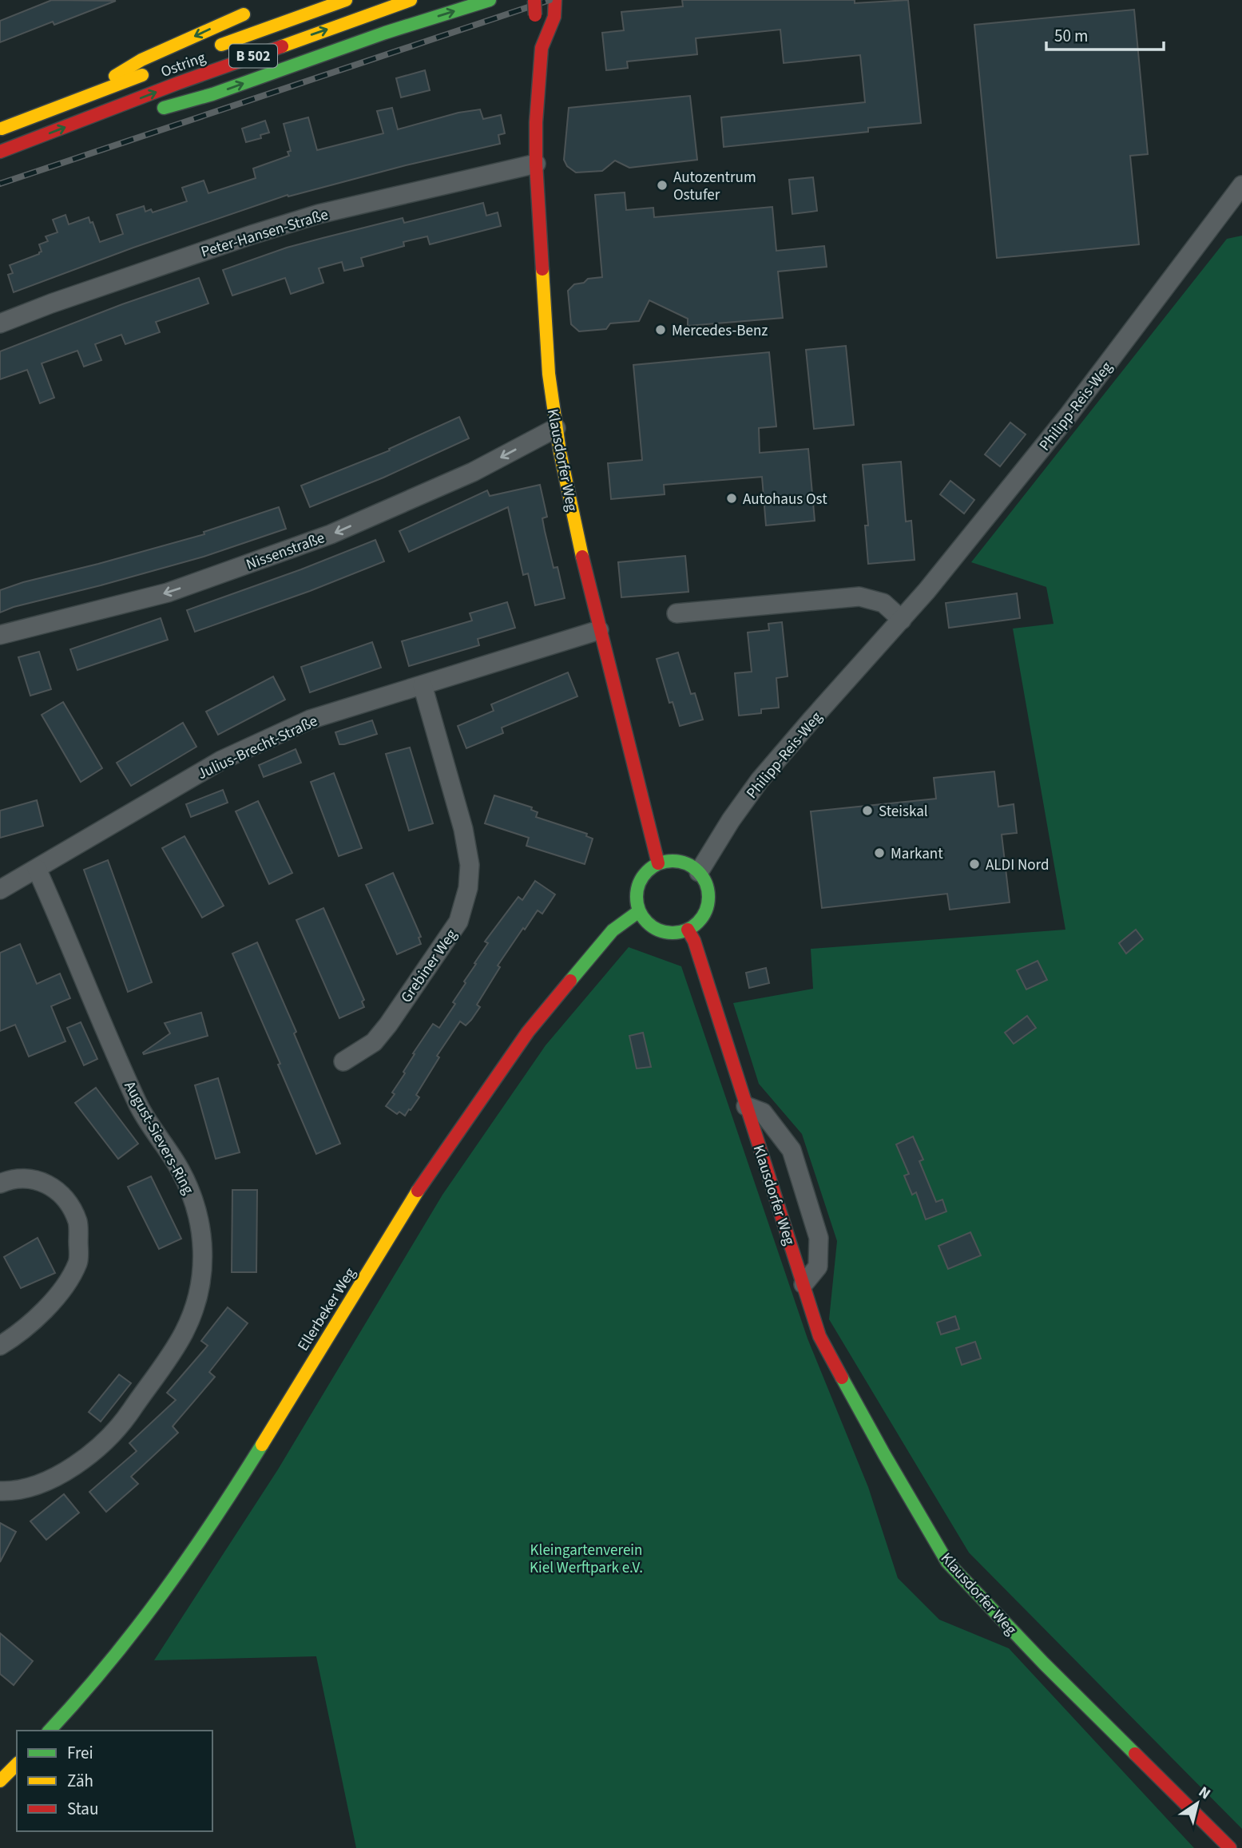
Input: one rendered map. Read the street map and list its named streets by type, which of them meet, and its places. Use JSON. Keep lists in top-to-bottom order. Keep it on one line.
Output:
{"streets":{"main road":["B 502","Ostring","Klausdorfer Weg","Ellerbeker Weg"],"street":["Peter-Hansen-Straße","Philipp-Reis-Weg","Nissenstraße","Julius-Brecht-Straße","Grebiner Weg","August-Sievers-Ring"]},"crossings":[["Peter-Hansen-Straße","Klausdorfer Weg"],["Philipp-Reis-Weg","Klausdorfer Weg"],["Philipp-Reis-Weg","Ellerbeker Weg"],["Klausdorfer Weg","Nissenstraße"],["Klausdorfer Weg","Julius-Brecht-Straße"],["Klausdorfer Weg","Ellerbeker Weg"],["Julius-Brecht-Straße","Grebiner Weg"],["Julius-Brecht-Straße","August-Sievers-Ring"]],"one_way":["Nissenstraße"],"parks":["Kleingartenverein Kiel Werftpark e.V."],"places":["Autozentrum Ostufer","Mercedes-Benz","Autohaus Ost","Steiskal","Markant","ALDI Nord"],"legend":["Frei","Zäh","Stau"],"scale_bar":"50 m","north":"top right"}
